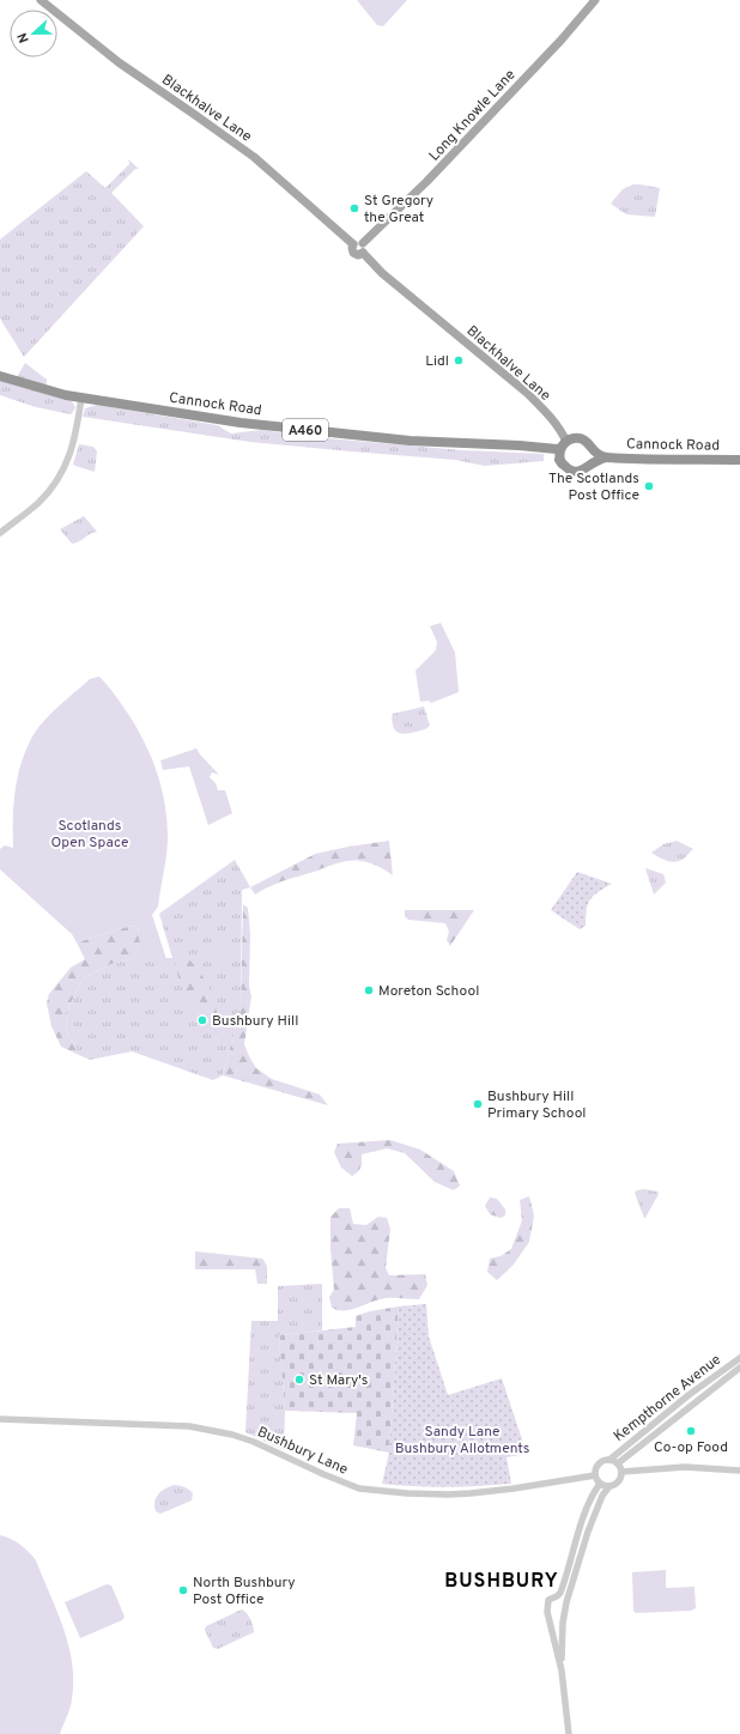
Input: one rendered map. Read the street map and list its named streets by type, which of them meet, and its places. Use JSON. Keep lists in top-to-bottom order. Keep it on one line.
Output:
{"streets":{"highway":["Cannock Road","A460"],"main road":["Blackhalve Lane","Long Knowle Lane"],"street":["Kempthorne Avenue","Bushbury Lane"]},"crossings":[["Blackhalve Lane","Long Knowle Lane"],["Blackhalve Lane","Cannock Road"],["Kempthorne Avenue","Bushbury Lane"]],"districts":["BUSHBURY"],"parks":["Scotlands Open Space","Sandy Lane Bushbury Allotments"],"places":["St Gregory the Great","Lidl","The Scotlands Post Office","Moreton School","Bushbury Hill","Bushbury Hill Primary School","St Mary's","Co-op Food","North Bushbury Post Office"],"north":"left"}
